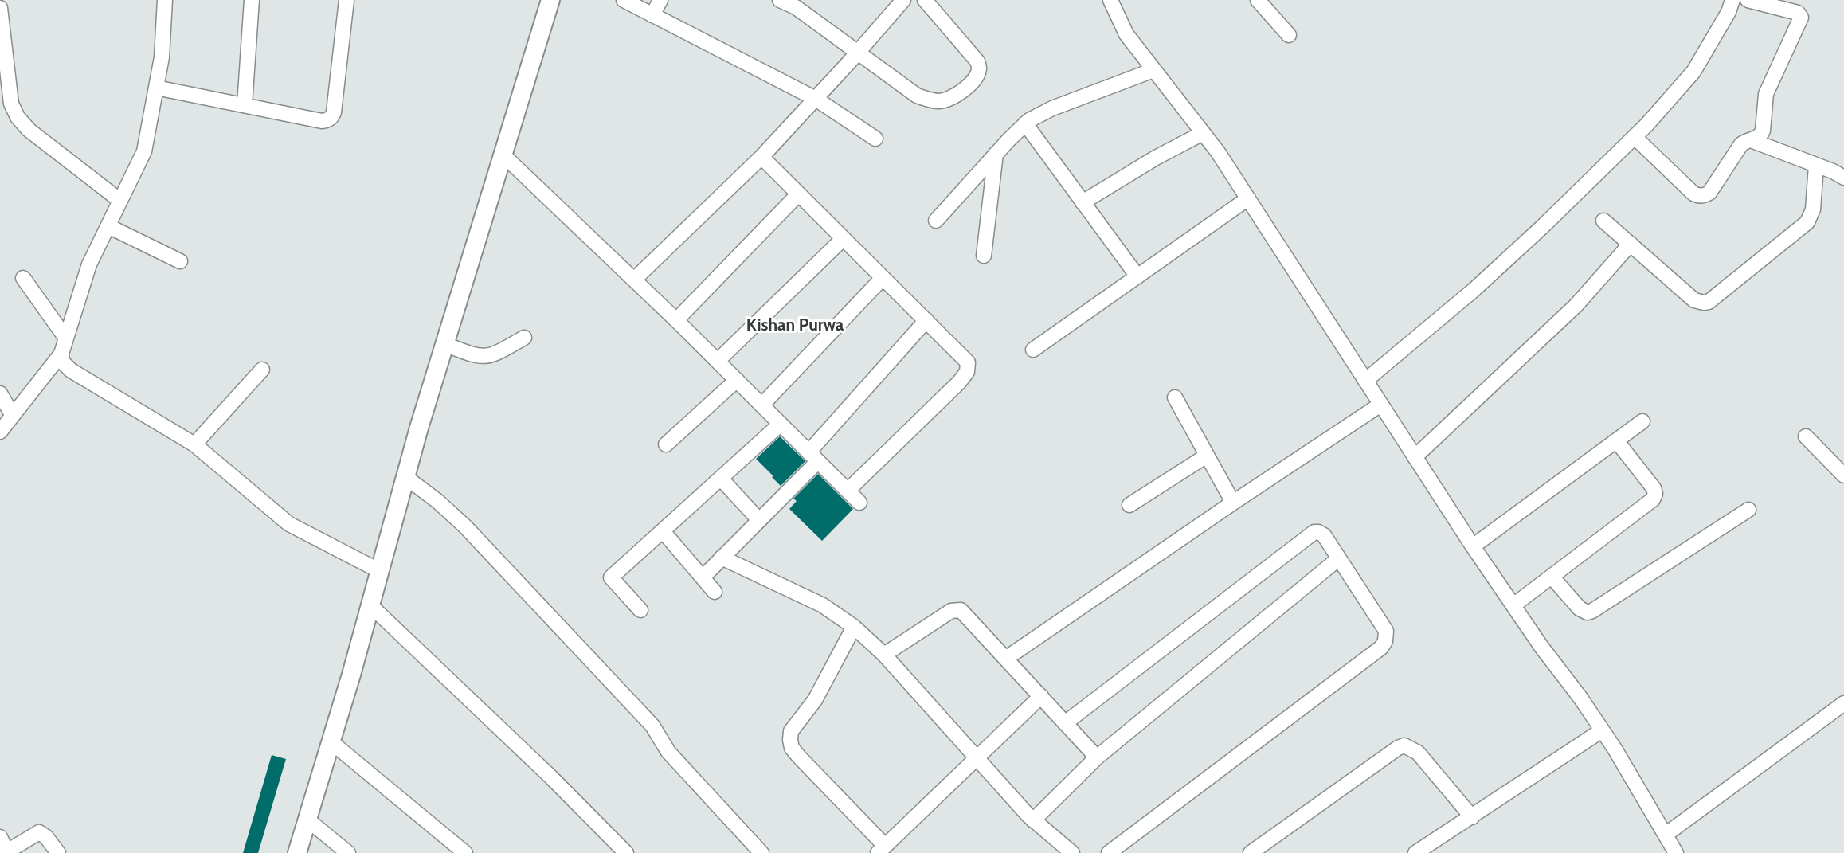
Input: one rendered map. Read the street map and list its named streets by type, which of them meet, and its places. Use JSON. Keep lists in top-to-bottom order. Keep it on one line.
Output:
{"districts":["Kishan Purwa"]}
